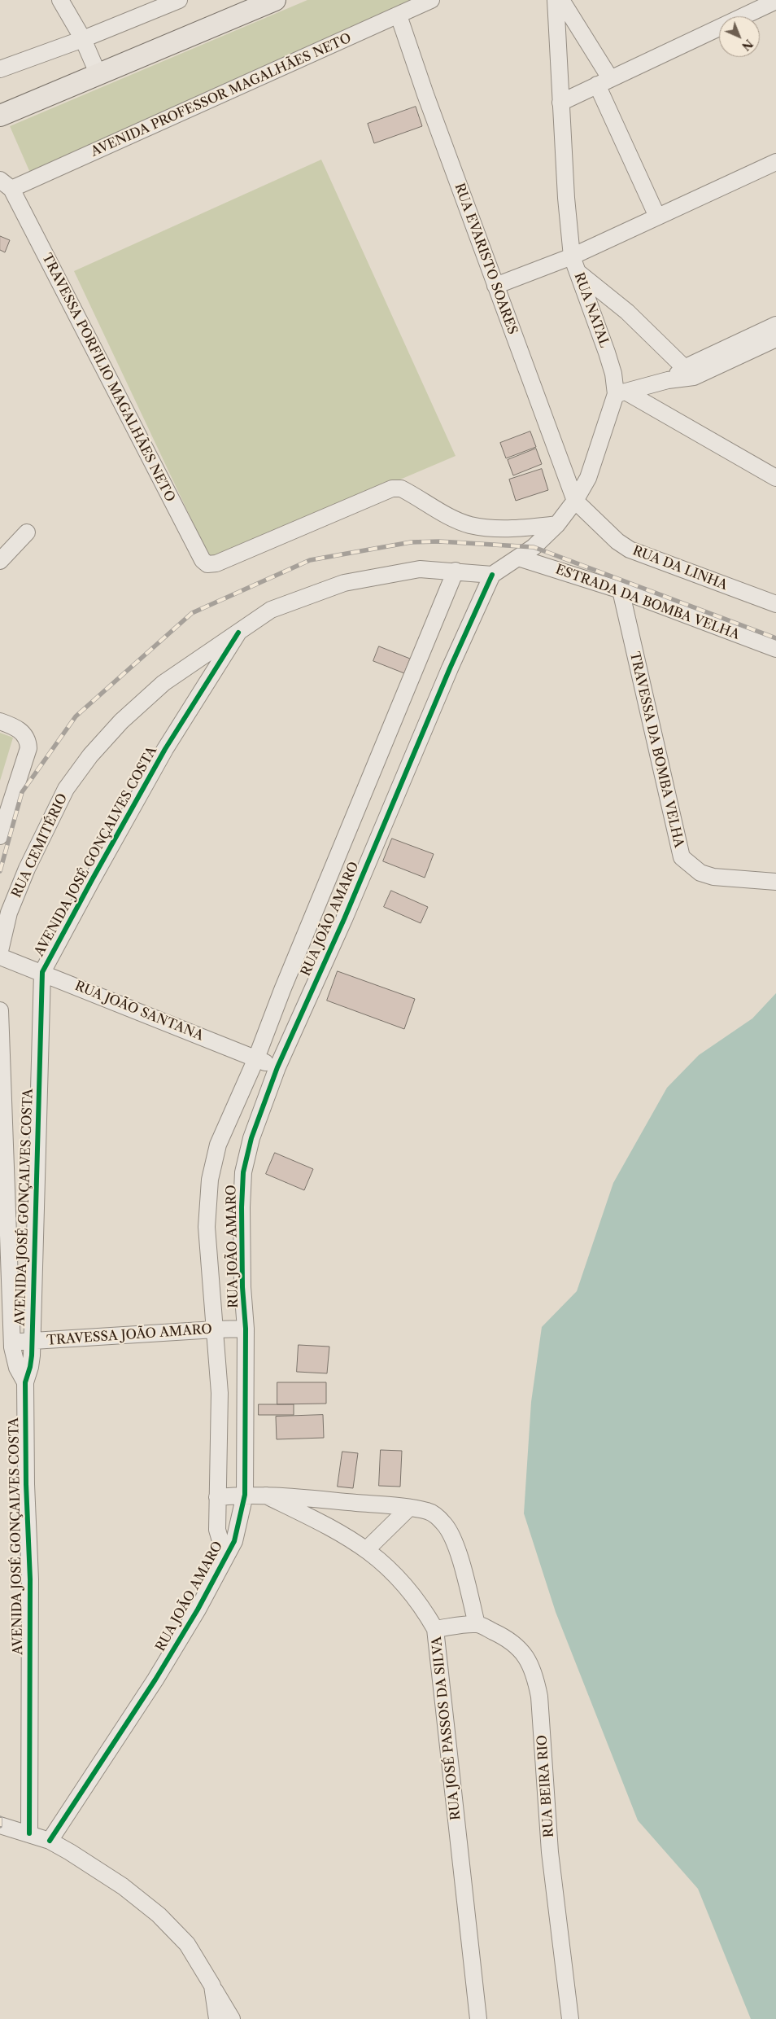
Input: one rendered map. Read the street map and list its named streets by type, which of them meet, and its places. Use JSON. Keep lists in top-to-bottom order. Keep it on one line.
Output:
{"streets":{"street":["AVENIDA PROFESSOR MAGALHÃES NETO","RUA EVARISTO SOARES","RUA NATAL","TRAVESSA PORFILIO MAGALHÃES NETO","RUA DA LINHA","ESTRADA DA BOMBA VELHA","TRAVESSA DA BOMBA VELHA","RUA CEMITÉRIO","AVENIDA JOSÉ GONÇALVES COSTA","RUA JOÃO AMARO","RUA JOÃO SANTANA","TRAVESSA JOÃO AMARO","RUA JOSÉ PASSOS DA SILVA","RUA BEIRA RIO"]},"crossings":[["AVENIDA PROFESSOR MAGALHÃES NETO","RUA EVARISTO SOARES"],["AVENIDA PROFESSOR MAGALHÃES NETO","TRAVESSA PORFILIO MAGALHÃES NETO"],["RUA EVARISTO SOARES","RUA NATAL"],["RUA EVARISTO SOARES","RUA DA LINHA"],["RUA NATAL","TRAVESSA PORFILIO MAGALHÃES NETO"],["RUA NATAL","RUA DA LINHA"],["RUA NATAL","ESTRADA DA BOMBA VELHA"],["RUA NATAL","RUA CEMITÉRIO"],["RUA NATAL","RUA JOÃO AMARO"],["ESTRADA DA BOMBA VELHA","TRAVESSA DA BOMBA VELHA"],["RUA CEMITÉRIO","AVENIDA JOSÉ GONÇALVES COSTA"],["RUA CEMITÉRIO","RUA JOÃO AMARO"],["AVENIDA JOSÉ GONÇALVES COSTA","RUA JOÃO SANTANA"],["AVENIDA JOSÉ GONÇALVES COSTA","TRAVESSA JOÃO AMARO"],["RUA JOÃO AMARO","RUA JOÃO SANTANA"],["RUA JOÃO AMARO","TRAVESSA JOÃO AMARO"]],"north":"bottom right"}
